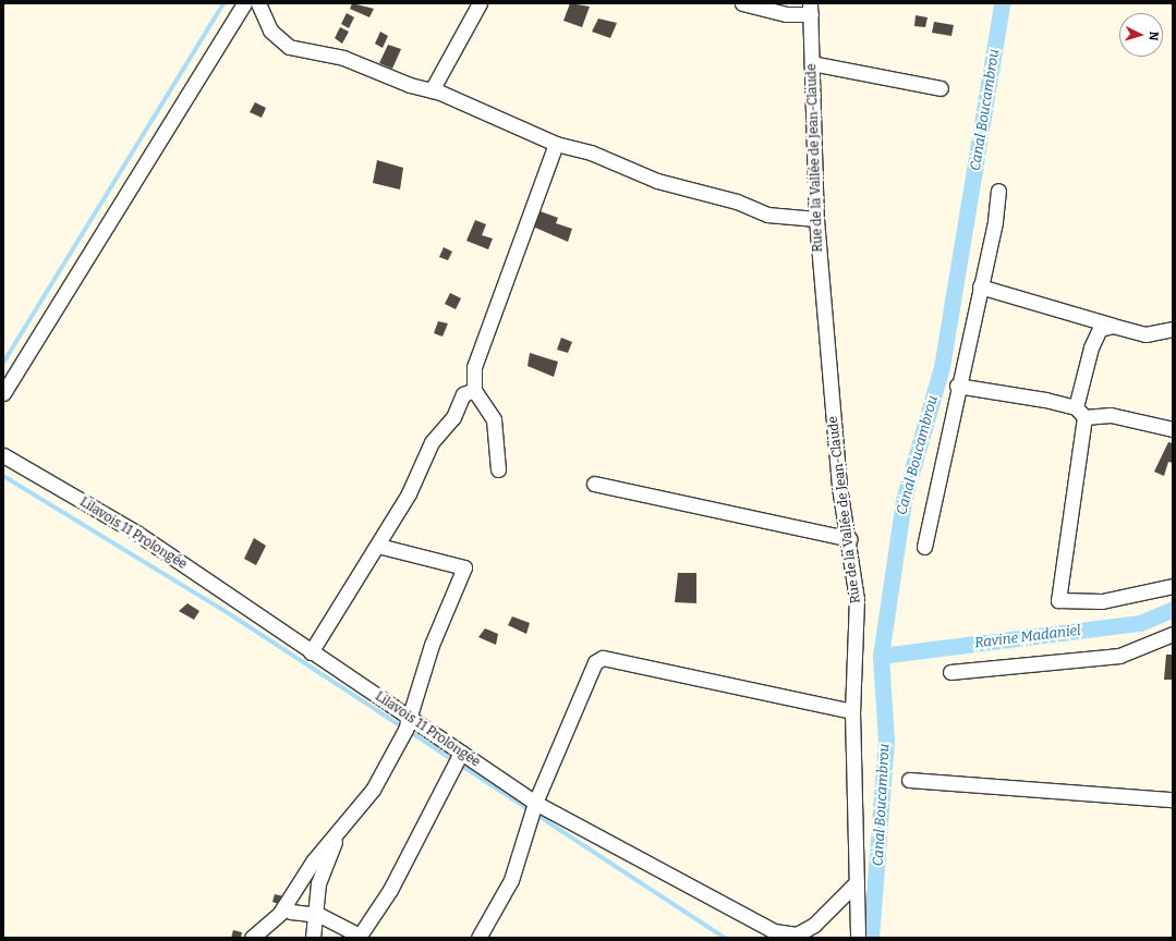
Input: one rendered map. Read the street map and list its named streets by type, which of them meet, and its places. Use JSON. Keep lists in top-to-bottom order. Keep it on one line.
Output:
{"streets":{"street":["Rue de la Vallée de Jean-Claude","Lilavois 11 Prolongée"]},"crossings":[["Rue de la Vallée de Jean-Claude","Lilavois 11 Prolongée"]],"water":["Canal Boucambrou","Ravine Madaniel"],"north":"right"}
